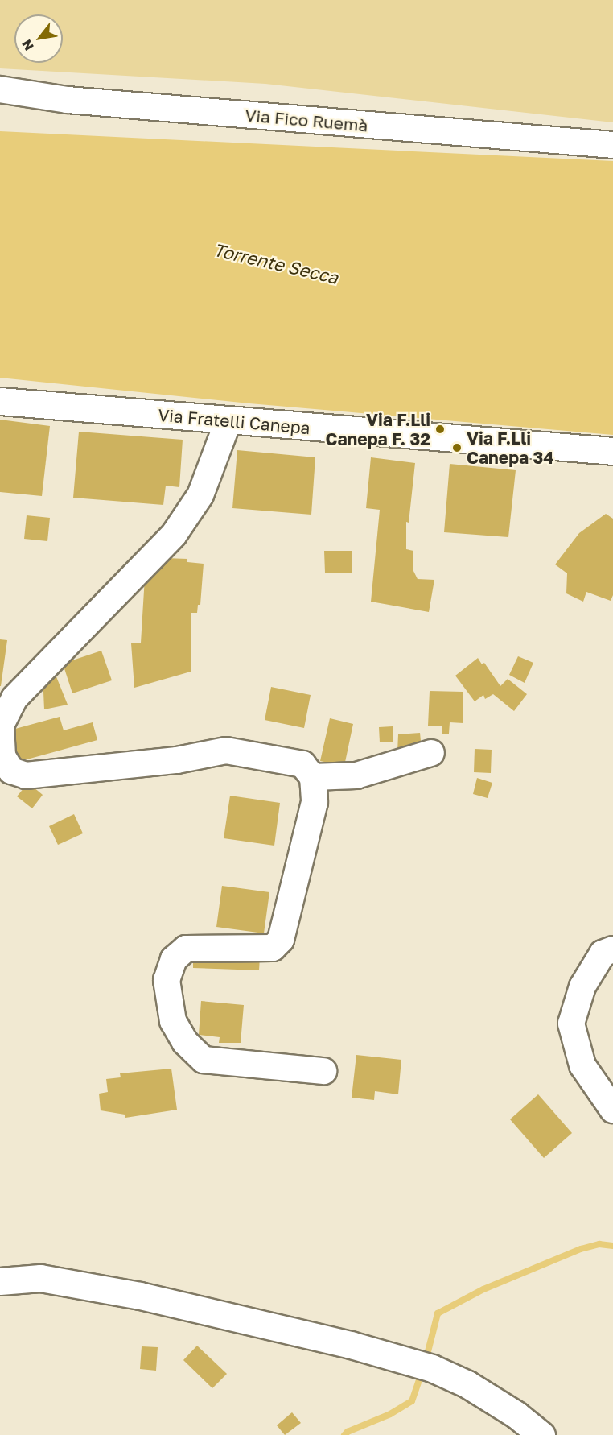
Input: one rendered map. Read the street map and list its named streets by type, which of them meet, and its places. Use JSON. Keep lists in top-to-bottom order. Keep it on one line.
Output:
{"streets":{"main road":["Via Fratelli Canepa"],"street":["Via Fico Ruemà"]},"water":["Torrente Secca"],"places":["Via F.Lli Canepa F. 32","Via F.Lli Canepa 34"],"north":"bottom left"}
